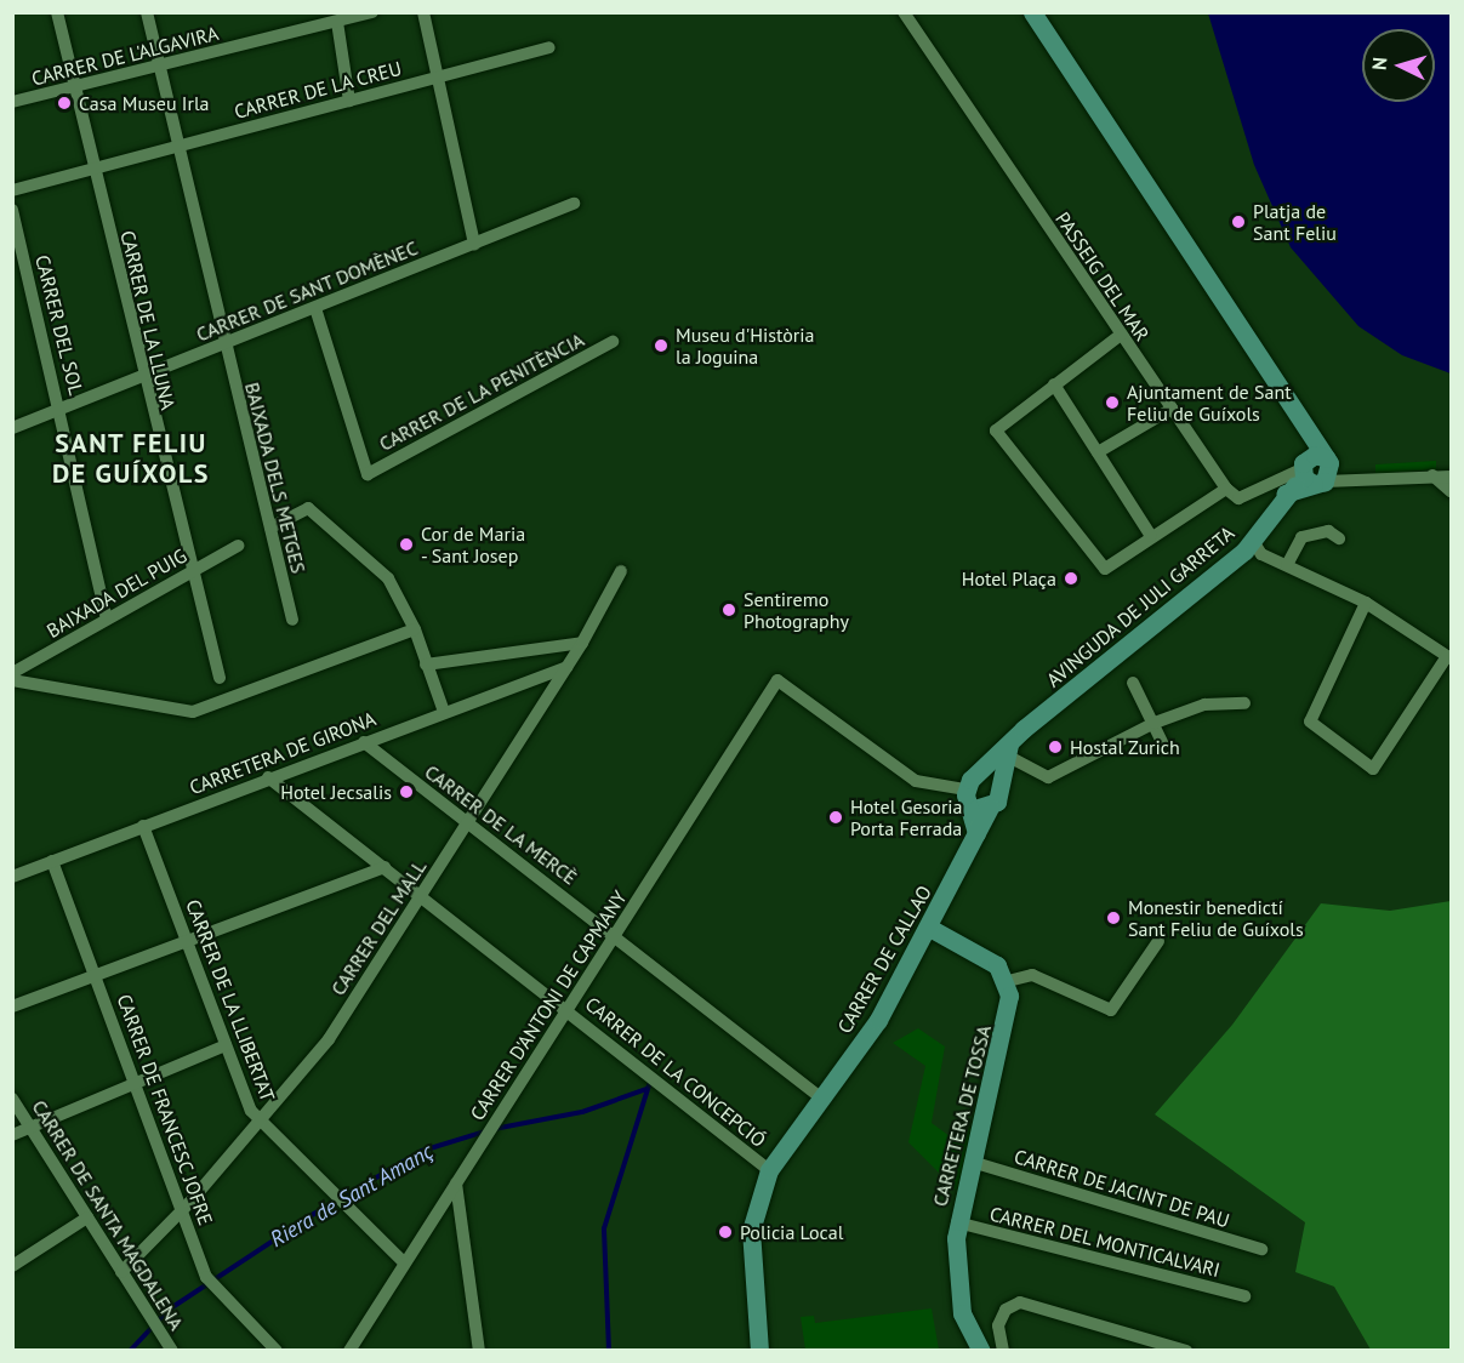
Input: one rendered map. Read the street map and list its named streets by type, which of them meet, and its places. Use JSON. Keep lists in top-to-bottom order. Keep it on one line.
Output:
{"streets":{"main road":["AVINGUDA DE JULI GARRETA","CARRER DE CALLAO","CARRETERA DE TOSSA"],"street":["CARRER DE L'ALGAVIRA","CARRER DE LA CREU","PASSEIG DEL MAR","CARRER DE SANT DOMÈNEC","CARRER DE LA LLUNA","CARRER DEL SOL","CARRER DE LA PENITÈNCIA","BAIXADA DELS METGES","BAIXADA DEL PUIG","CARRETERA DE GIRONA","CARRER DE LA MERCÈ","CARRER DEL MALL","CARRER DE LA LLIBERTAT","CARRER D'ANTONI DE CAPMANY","CARRER DE LA CONCEPCIÓ","CARRER DE FRANCESC JOFRE","CARRER DE JACINT DE PAU","CARRER DE SANTA MAGDALENA","CARRER DEL MONTICALVARI"]},"crossings":[["CARRER DE L'ALGAVIRA","CARRER DE LA LLUNA"],["CARRER DE L'ALGAVIRA","BAIXADA DELS METGES"],["CARRER DE LA CREU","CARRER DE LA LLUNA"],["CARRER DE LA CREU","BAIXADA DELS METGES"],["CARRER DE SANT DOMÈNEC","CARRER DE LA LLUNA"],["CARRER DE SANT DOMÈNEC","CARRER DEL SOL"],["CARRER DE SANT DOMÈNEC","CARRER DE LA PENITÈNCIA"],["CARRER DE SANT DOMÈNEC","BAIXADA DELS METGES"],["CARRER DE LA LLUNA","BAIXADA DEL PUIG"],["CARRER DEL SOL","BAIXADA DEL PUIG"],["AVINGUDA DE JULI GARRETA","CARRER D'ANTONI DE CAPMANY"],["CARRETERA DE GIRONA","CARRER DE LA MERCÈ"],["CARRETERA DE GIRONA","CARRER DEL MALL"],["CARRETERA DE GIRONA","CARRER DE LA LLIBERTAT"],["CARRETERA DE GIRONA","CARRER DE LA CONCEPCIÓ"],["CARRETERA DE GIRONA","CARRER DE FRANCESC JOFRE"],["CARRER DE LA MERCÈ","CARRER DEL MALL"],["CARRER DE LA MERCÈ","CARRER DE CALLAO"],["CARRER DE LA MERCÈ","CARRER D'ANTONI DE CAPMANY"],["CARRER DEL MALL","CARRER DE LA LLIBERTAT"],["CARRER DEL MALL","CARRER DE LA CONCEPCIÓ"],["CARRER DEL MALL","CARRER DE FRANCESC JOFRE"],["CARRER DEL MALL","CARRER DE SANTA MAGDALENA"],["CARRER DE CALLAO","CARRER DE LA CONCEPCIÓ"],["CARRER DE LA LLIBERTAT","CARRER D'ANTONI DE CAPMANY"],["CARRER D'ANTONI DE CAPMANY","CARRER DE LA CONCEPCIÓ"],["CARRETERA DE TOSSA","CARRER DE JACINT DE PAU"],["CARRETERA DE TOSSA","CARRER DEL MONTICALVARI"]],"districts":["SANT FELIU DE GUÍXOLS"],"water":["Riera de Sant Amanç"],"places":["Casa Museu Irla","Platja de Sant Feliu","Museu d'Història la Joguina","Ajuntament de Sant Feliu de Guíxols","Cor de Maria - Sant Josep","Hotel Plaça","Sentiremo Photography","Hostal Zurich","Hotel Jecsalis","Hotel Gesoria Porta Ferrada","Monestir benedictí Sant Feliu de Guíxols","Policia Local"],"north":"left"}
